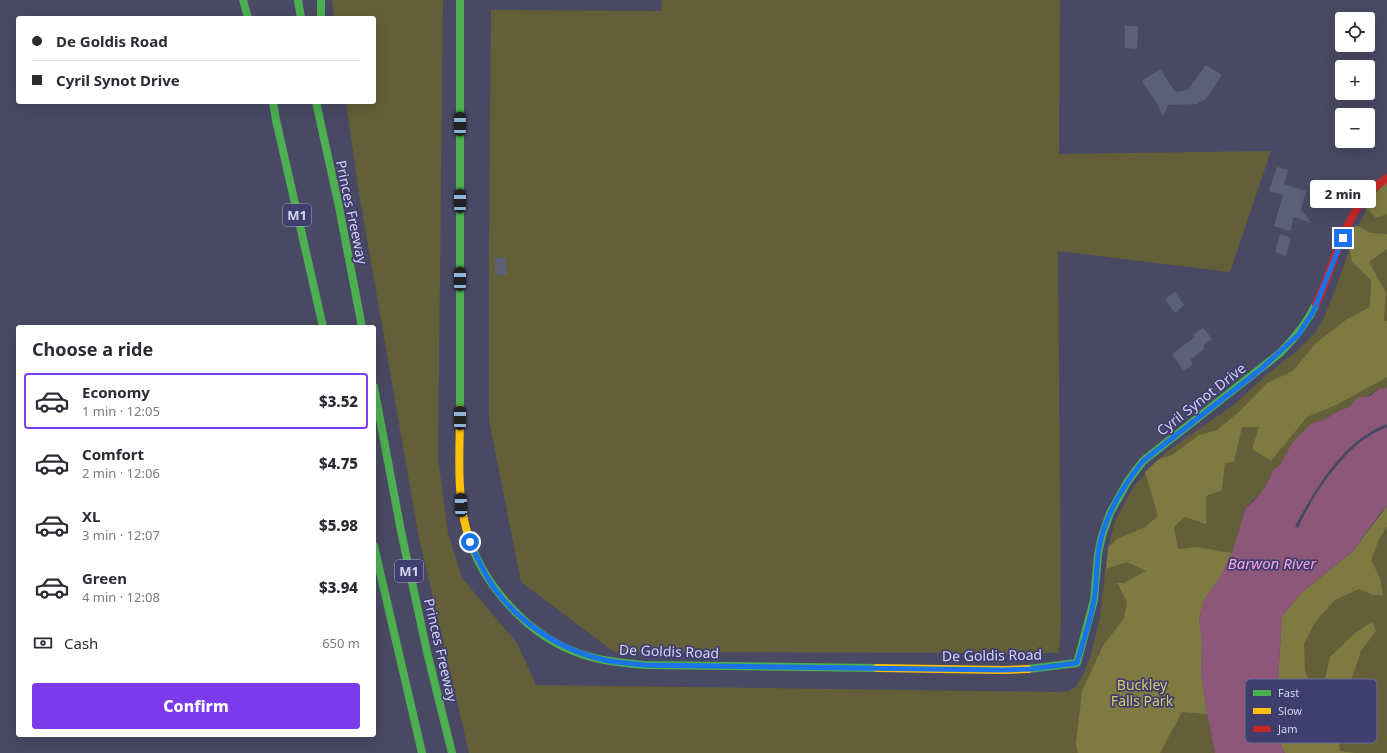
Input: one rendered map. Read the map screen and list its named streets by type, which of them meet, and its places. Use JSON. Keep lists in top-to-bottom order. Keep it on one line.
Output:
{"streets":{"main road":["Princes Freeway","M1","Cyril Synot Drive","De Goldis Road"]},"crossings":[["Cyril Synot Drive","De Goldis Road"]],"water":["Barwon River"],"parks":["Buckley Falls Park"],"legend":["Fast","Slow","Jam"],"page":{"map_buttons":["+","−"],"banner":["De Goldis Road","Cyril Synot Drive"],"bubble":"2 min","heading":"Choose a ride","list":[{"name":"Economy","note":"1 min · 12:05","value":"$3.52"},{"name":"Comfort","note":"2 min · 12:06","value":"$4.75"},{"name":"XL","note":"3 min · 12:07","value":"$5.98"},{"name":"Green","note":"4 min · 12:08","value":"$3.94"}],"pay":["Cash","650 m"],"buttons":"Confirm"}}
